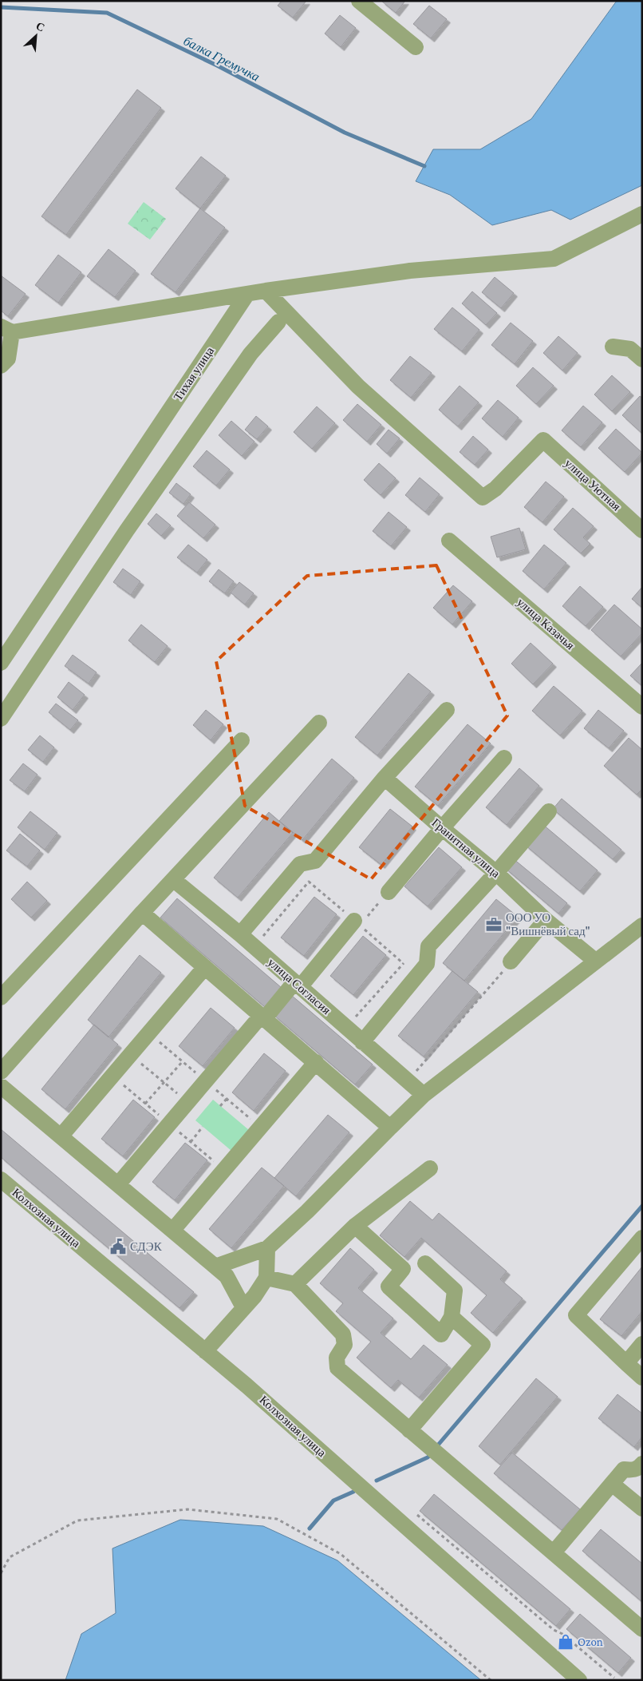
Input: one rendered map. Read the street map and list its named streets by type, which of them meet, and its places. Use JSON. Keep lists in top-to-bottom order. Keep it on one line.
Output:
{"streets":{"street":["Тихая улица","улица Уютная","улица Казачья","Гранитная улица","улица Согласия","Колхозная улица"]},"water":["балка Гремучка"],"places":{"office":["ООО УО \"Вишнёвый сад\""],"public building":["СДЭК"],"shop":["Ozon"]},"north":"top right"}
